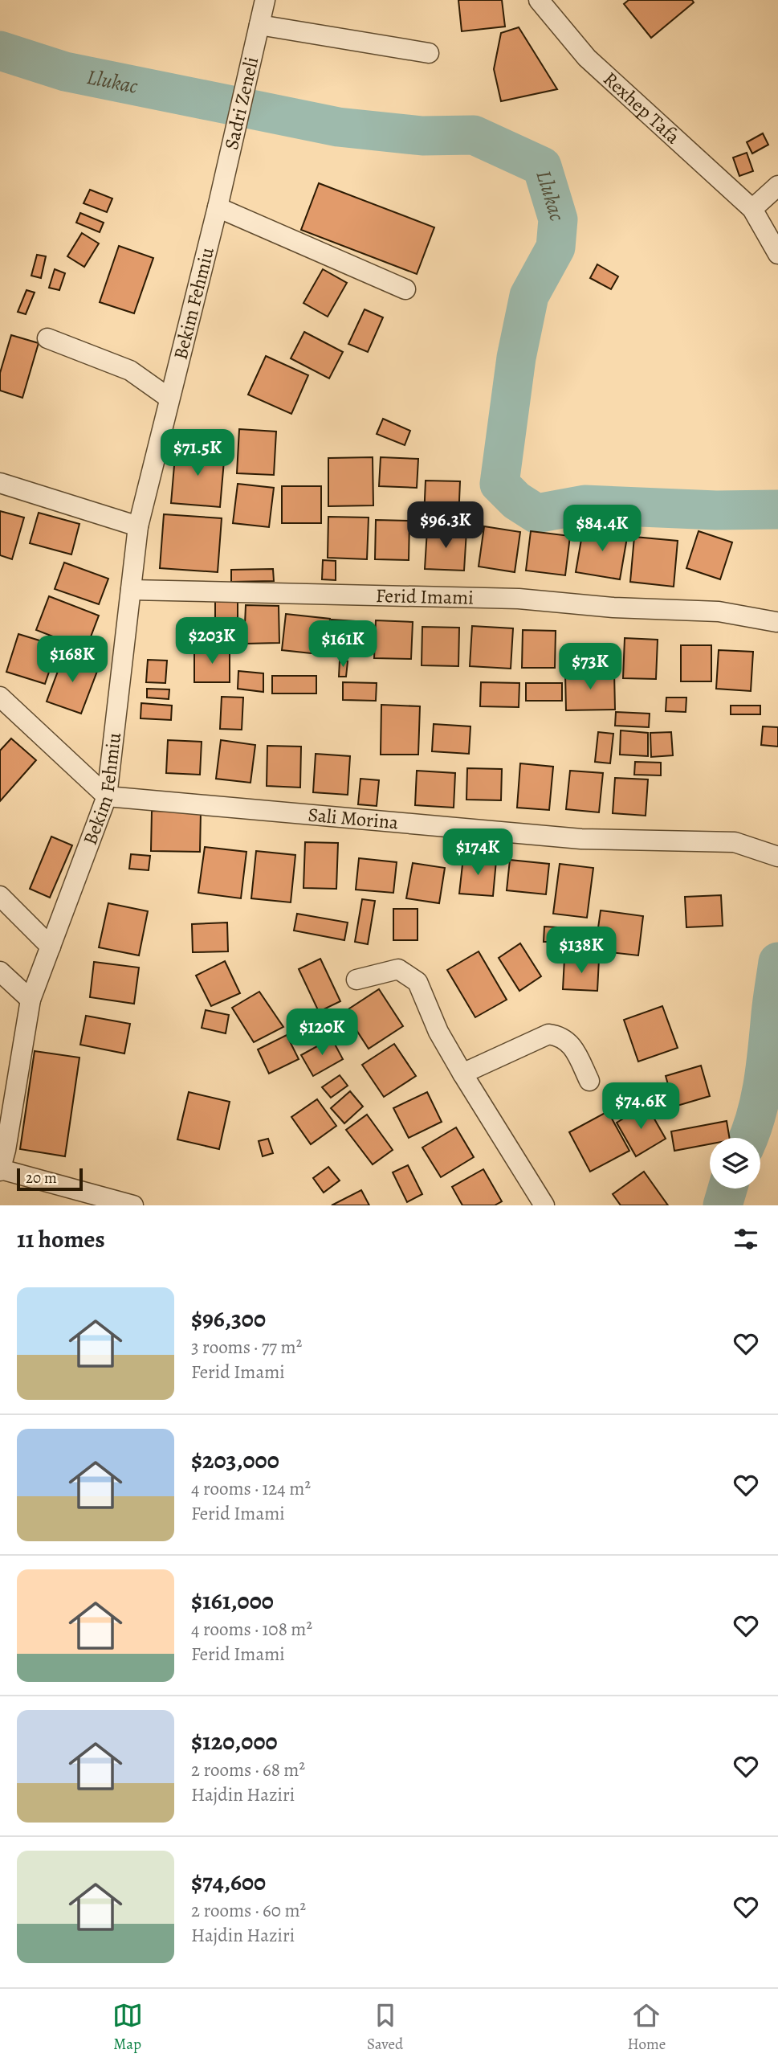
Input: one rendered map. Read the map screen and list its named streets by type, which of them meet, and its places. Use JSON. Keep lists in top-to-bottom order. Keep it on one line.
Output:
{"streets":{"street":["Sadri Zeneli","Rexhep Tafa","Bekim Fehmiu","Ferid Imami","Sali Morina"]},"crossings":[["Sadri Zeneli","Bekim Fehmiu"],["Bekim Fehmiu","Ferid Imami"],["Bekim Fehmiu","Sali Morina"]],"water":["Llukac"],"scale_bar":"20 m","page":{"price":["$71.5K","$96.3K","$84.4K","$203K","$161K","$168K","$73K","$174K","$138K","$120K","$74.6K"],"scale":"20 m","heading":"11 homes","list":[{"name":"$96,300","note":"3 rooms · 77 m² · Ferid Imami"},{"name":"$203,000","note":"4 rooms · 124 m² · Ferid Imami"},{"name":"$161,000","note":"4 rooms · 108 m² · Ferid Imami"},{"name":"$120,000","note":"2 rooms · 68 m² · Hajdin Haziri"},{"name":"$74,600","note":"2 rooms · 60 m² · Hajdin Haziri"}],"tabs":["Map","Saved","Home"]}}
